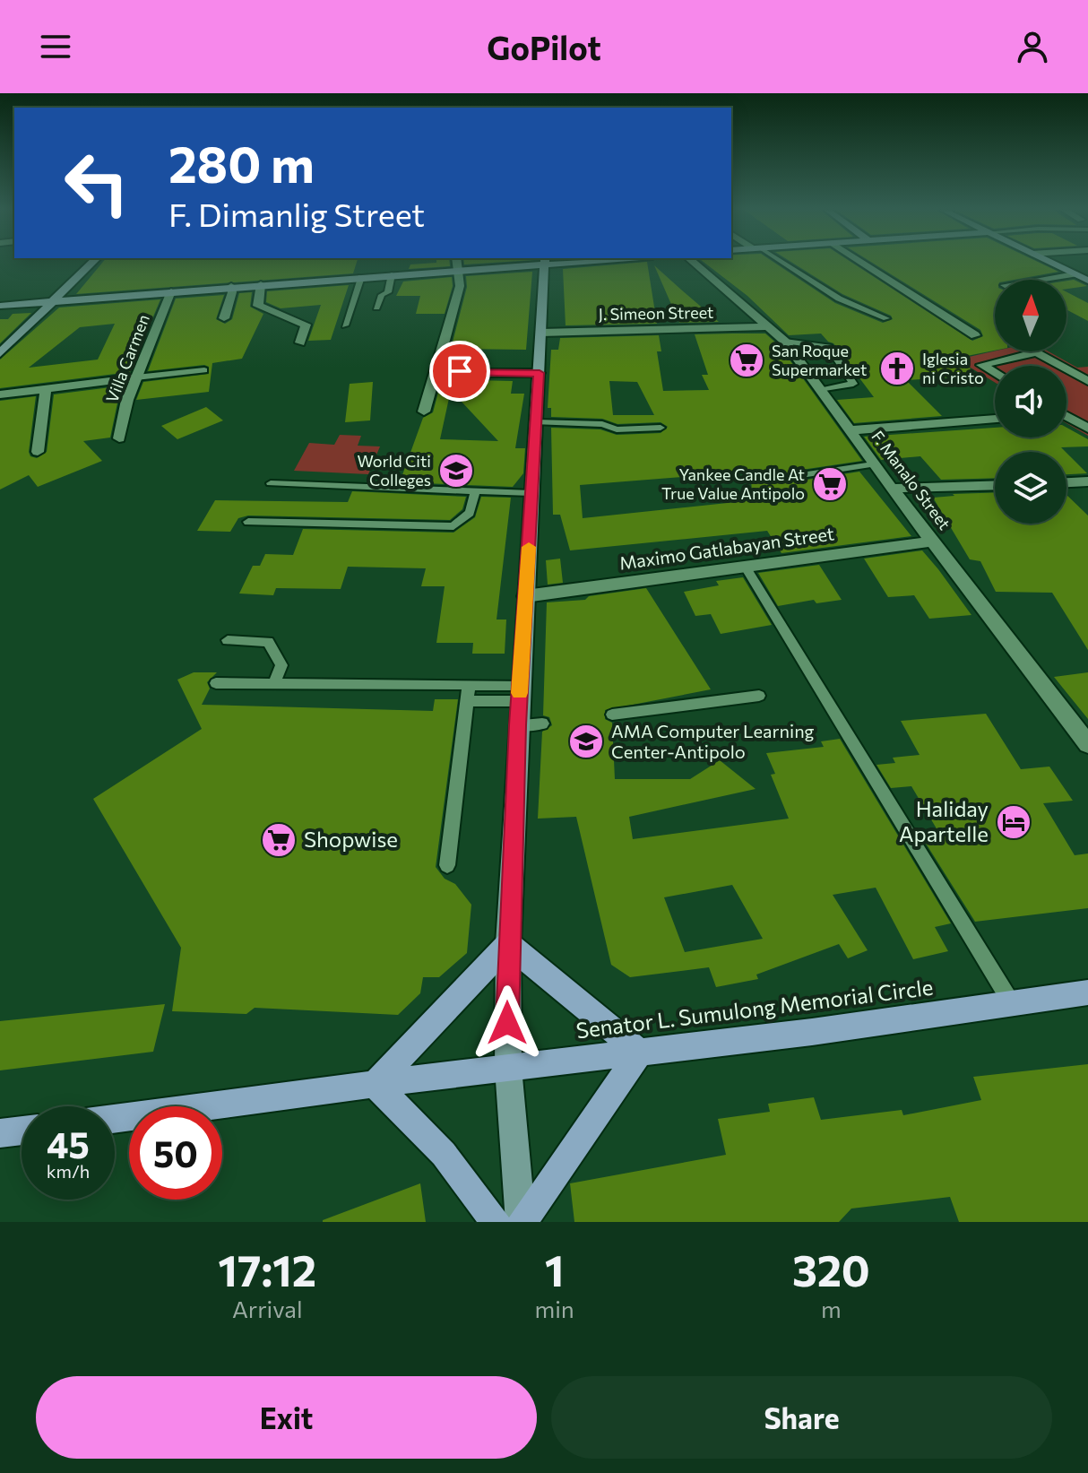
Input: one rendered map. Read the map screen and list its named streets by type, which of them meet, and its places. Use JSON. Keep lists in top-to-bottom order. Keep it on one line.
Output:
{"streets":{"main road":["Senator L. Sumulong Memorial Circle"],"street":["J. Simeon Street","Villa Carmen","F. Manalo Street","Maximo Gatlabayan Street"]},"crossings":[["J. Simeon Street","F. Manalo Street"],["F. Manalo Street","Maximo Gatlabayan Street"]],"places":{"supermarket":["San Roque Supermarket","Yankee Candle At True Value Antipolo","Shopwise"],"church":["Iglesia ni Cristo"],"school or university":["World Citi Colleges","AMA Computer Learning Center-Antipolo"],"hotel":["Haliday Apartelle"]},"north":"top","page":{"header":"GoPilot","turn":["280 m","F. Dimanlig Street"],"speed":"45 km/h","limit":"50","eta":["17:12","Arrival","1","min","320","m"],"buttons":["Exit","Share"]}}
